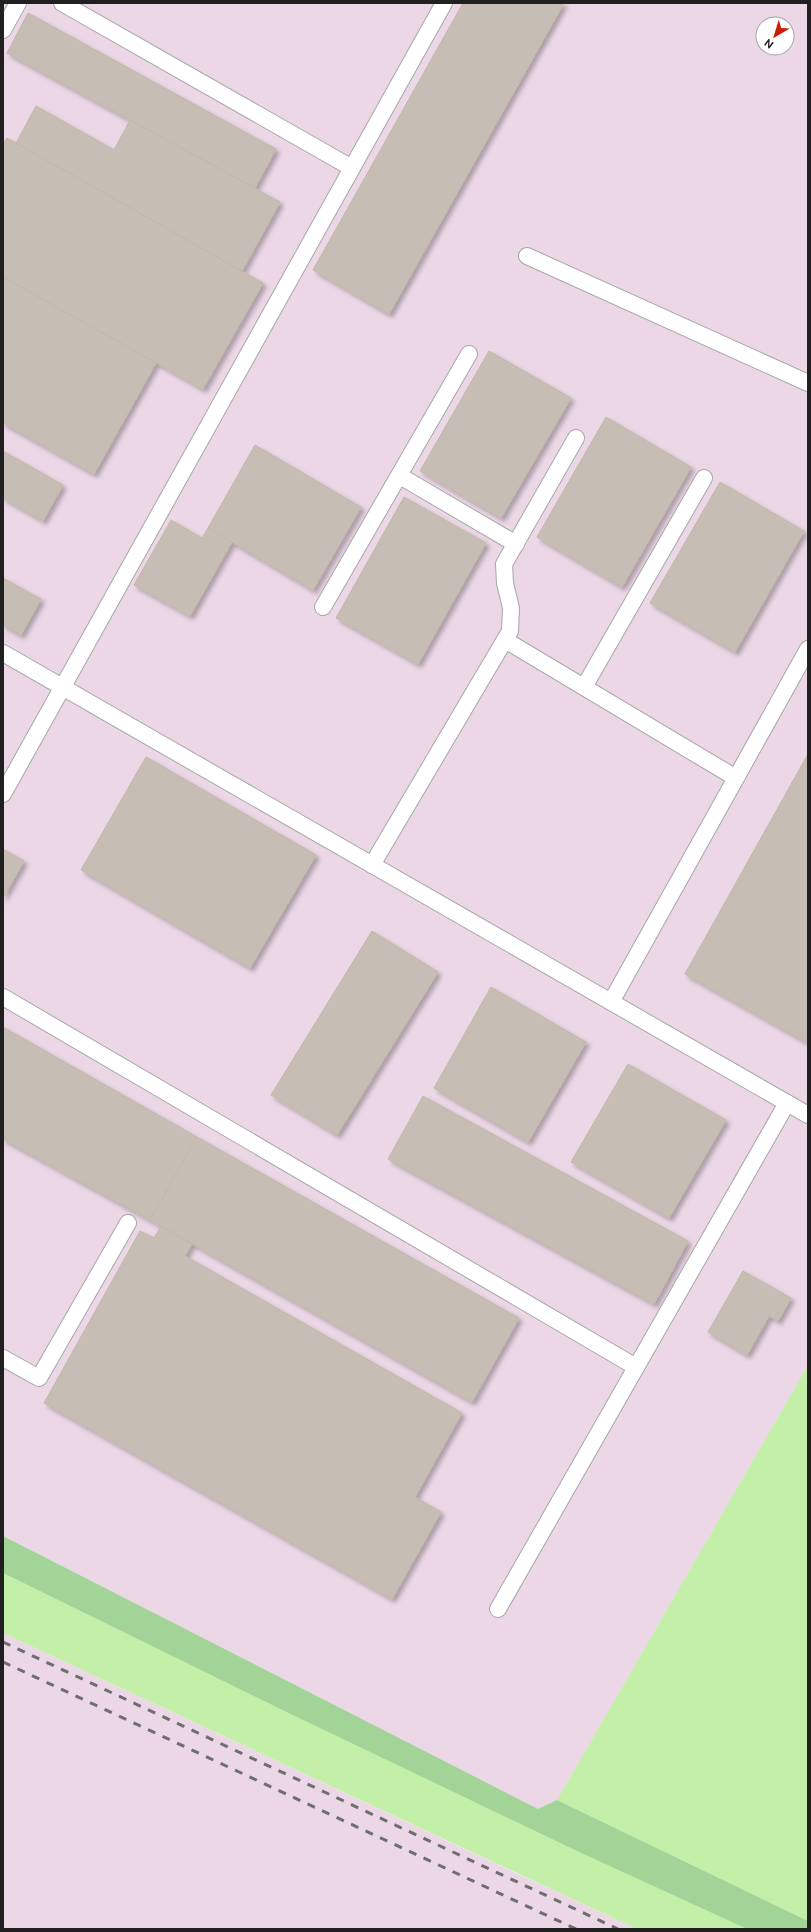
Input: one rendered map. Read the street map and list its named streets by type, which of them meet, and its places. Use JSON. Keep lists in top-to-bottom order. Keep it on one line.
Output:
{"north":"bottom left"}
